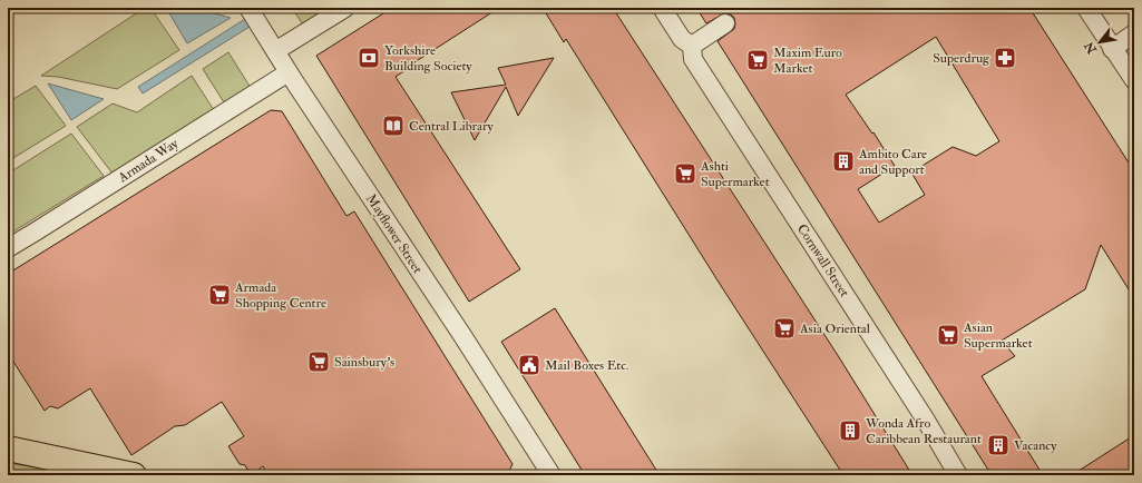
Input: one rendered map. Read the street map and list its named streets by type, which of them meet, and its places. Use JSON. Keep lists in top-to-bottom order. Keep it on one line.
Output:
{"streets":{"street":["Armada Way","Mayflower Street","Cornwall Street"]},"crossings":[["Armada Way","Mayflower Street"]],"places":{"bank":["Yorkshire Building Society"],"pharmacy":["Superdrug"],"supermarket":["Maxim Euro Market","Ashti Supermarket","Armada Shopping Centre","Asia Oriental","Asian Supermarket","Sainsbury's"],"library":["Central Library"],"building":["Ambito Care and Support","Wonda Afro Caribbean Restaurant","Vacancy"],"public building":["Mail Boxes Etc."]},"north":"bottom left"}
